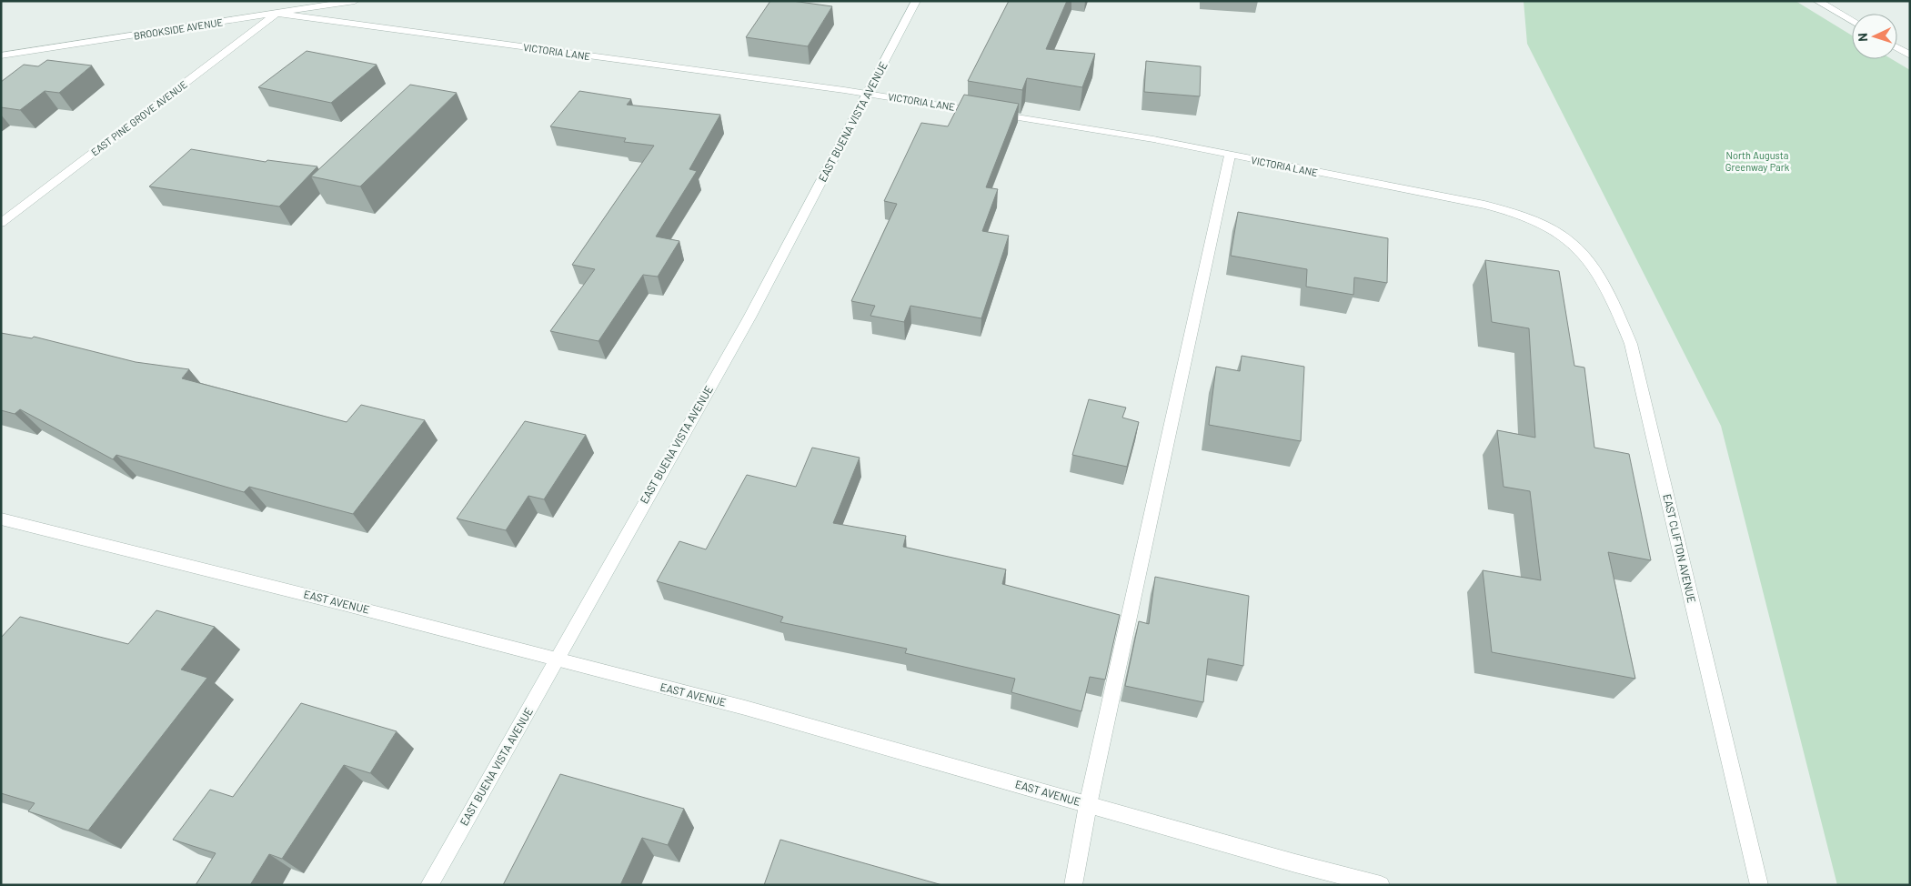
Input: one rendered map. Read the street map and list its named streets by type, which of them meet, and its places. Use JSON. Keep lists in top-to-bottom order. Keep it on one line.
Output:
{"streets":{"street":["BROOKSIDE AVENUE","VICTORIA LANE","EAST PINE GROVE AVENUE","EAST BUENA VISTA AVENUE","EAST CLIFTON AVENUE","EAST AVENUE"]},"crossings":[["BROOKSIDE AVENUE","VICTORIA LANE"],["BROOKSIDE AVENUE","EAST PINE GROVE AVENUE"],["VICTORIA LANE","EAST PINE GROVE AVENUE"],["VICTORIA LANE","EAST BUENA VISTA AVENUE"],["VICTORIA LANE","EAST CLIFTON AVENUE"],["EAST BUENA VISTA AVENUE","EAST AVENUE"]],"parks":["North Augusta Greenway Park"],"north":"left"}
